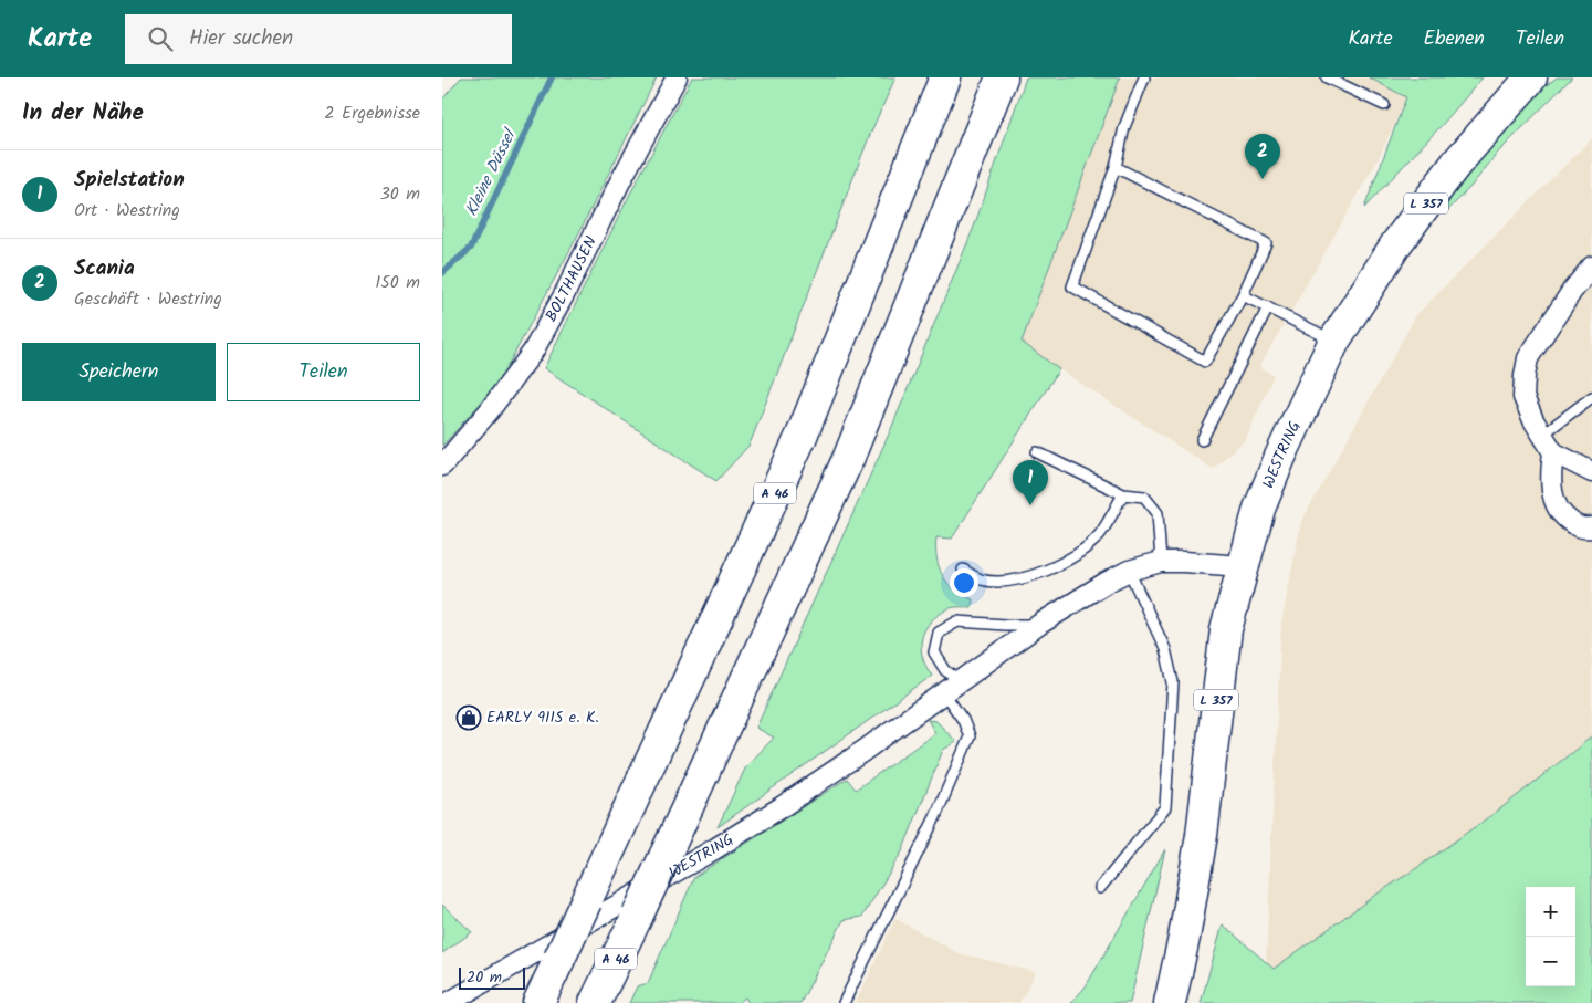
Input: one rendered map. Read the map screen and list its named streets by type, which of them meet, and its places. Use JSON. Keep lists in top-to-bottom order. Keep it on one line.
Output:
{"streets":{"main road":["L 357","WESTRING","A 46"],"street":["BOLTHAUSEN"]},"crossings":[["L 357","WESTRING"]],"water":["Kleine Düssel"],"places":{"shop":["EARLY 911S e. K."]},"scale_bar":"20 m","page":{"header":"Karte","search":"Hier suchen","nav":["Karte","Ebenen","Teilen"],"heading":["In der Nähe","2 Ergebnisse"],"pins":["2","1"],"list":[{"mark":"1","name":"Spielstation","note":"Ort · Westring","value":"30 m"},{"mark":"2","name":"Scania","note":"Geschäft · Westring","value":"150 m"}],"buttons":["Speichern","Teilen"],"map_buttons":["+","−"],"scale":"20 m"}}
